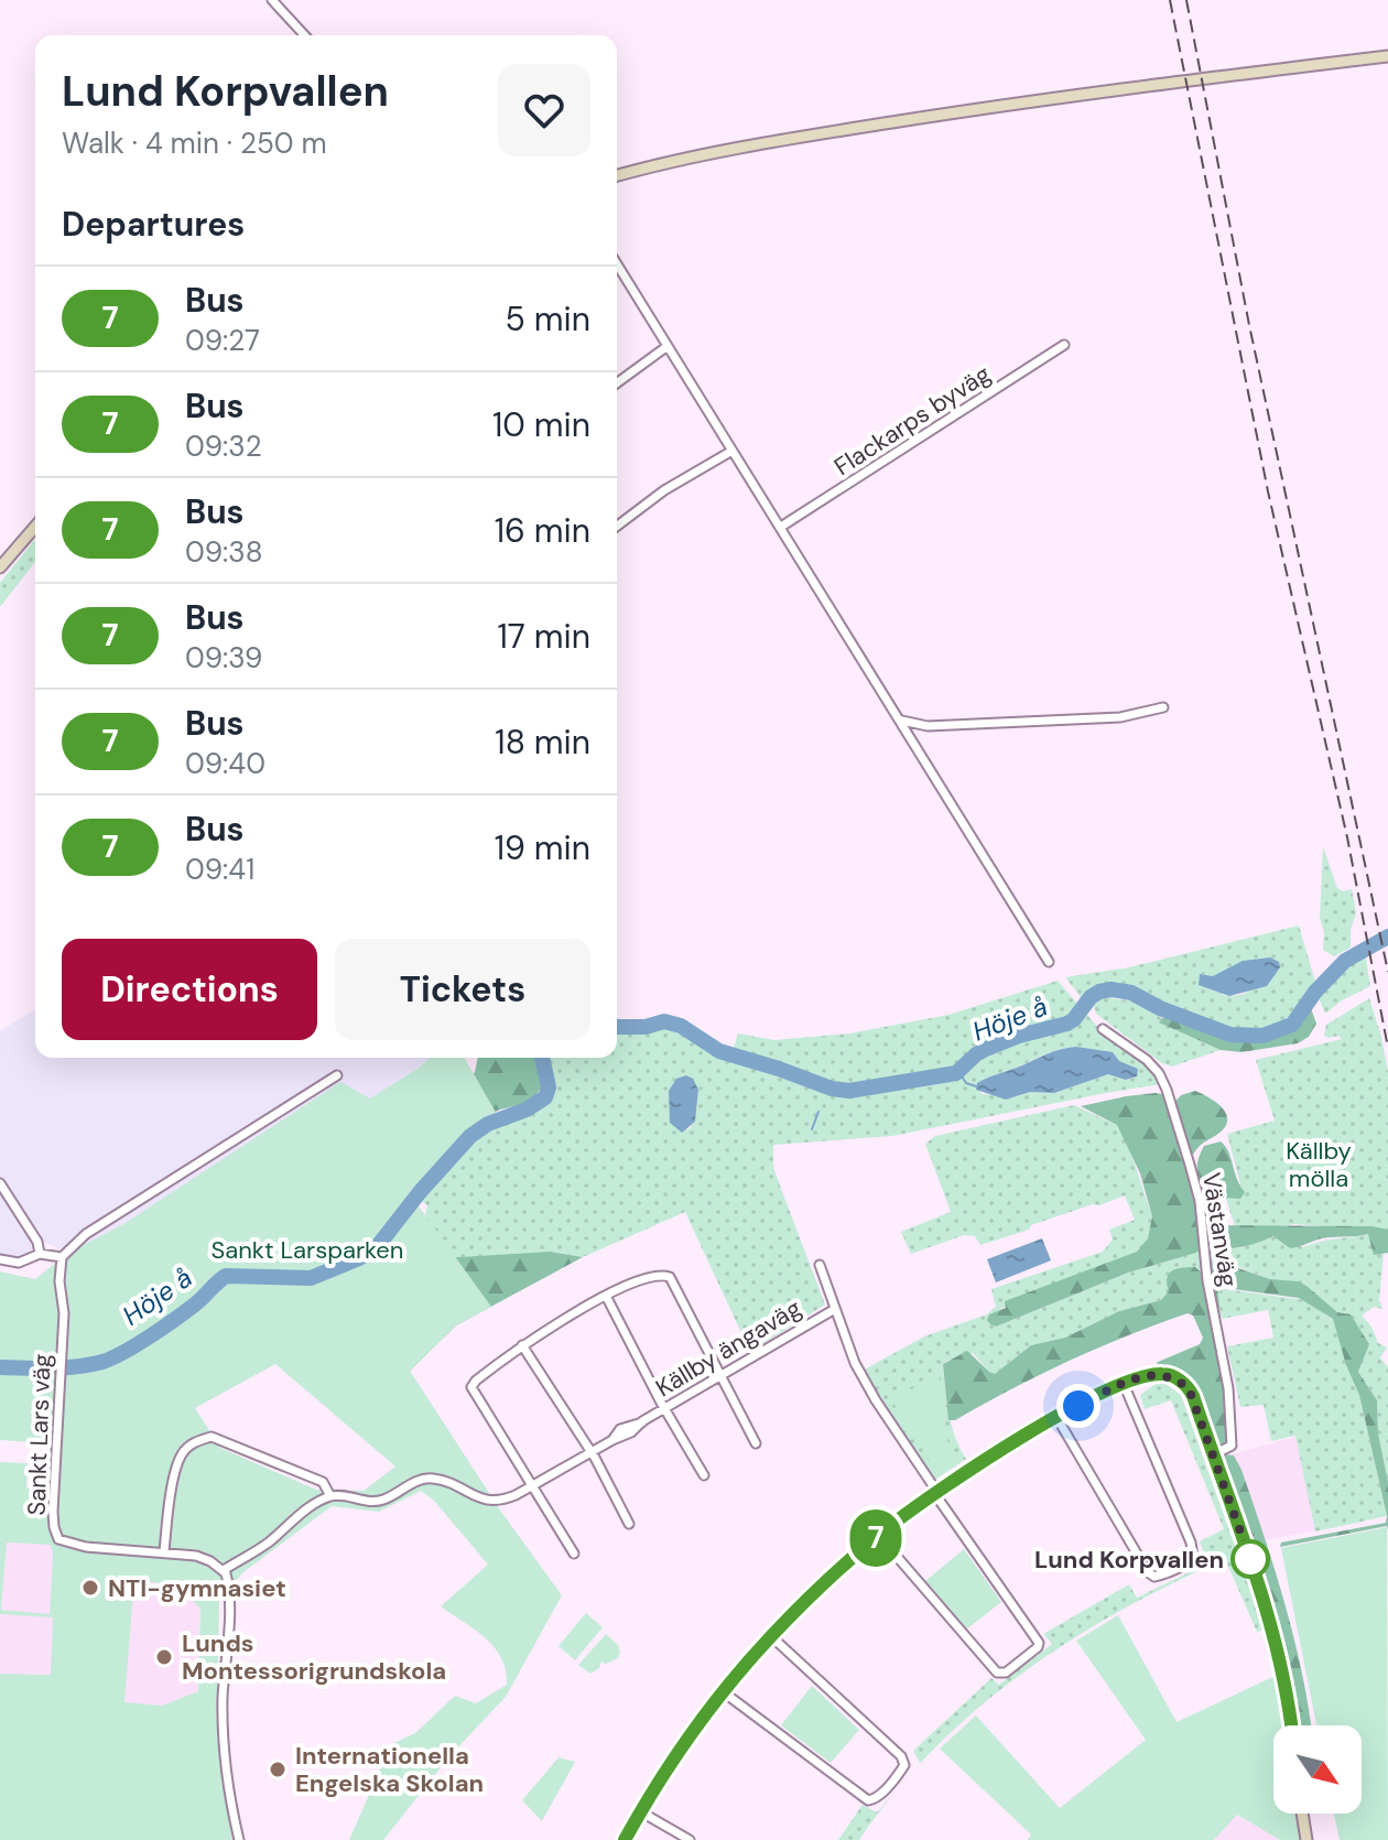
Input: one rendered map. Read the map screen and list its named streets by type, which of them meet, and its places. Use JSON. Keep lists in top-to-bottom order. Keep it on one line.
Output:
{"streets":{"street":["Flackarps byväg","Västanväg","Källby ängaväg","Sankt Lars väg"]},"water":["Höje å"],"parks":["Källby mölla","Sankt Larsparken"],"places":["Lund Korpvallen","NTI-gymnasiet","Lunds Montessorigrundskola","Internationella Engelska Skolan"],"lines":["bus line 7"],"north":"bottom right","page":{"on_map":"7","heading":[["Lund Korpvallen","Walk · 4 min · 250 m"],"Departures"],"list":[{"mark":"7","name":"Bus","note":"09:27","value":"5 min"},{"mark":"7","name":"Bus","note":"09:32","value":"10 min"},{"mark":"7","name":"Bus","note":"09:38","value":"16 min"},{"mark":"7","name":"Bus","note":"09:39","value":"17 min"},{"mark":"7","name":"Bus","note":"09:40","value":"18 min"},{"mark":"7","name":"Bus","note":"09:41","value":"19 min"}],"buttons":["Directions","Tickets"]}}
